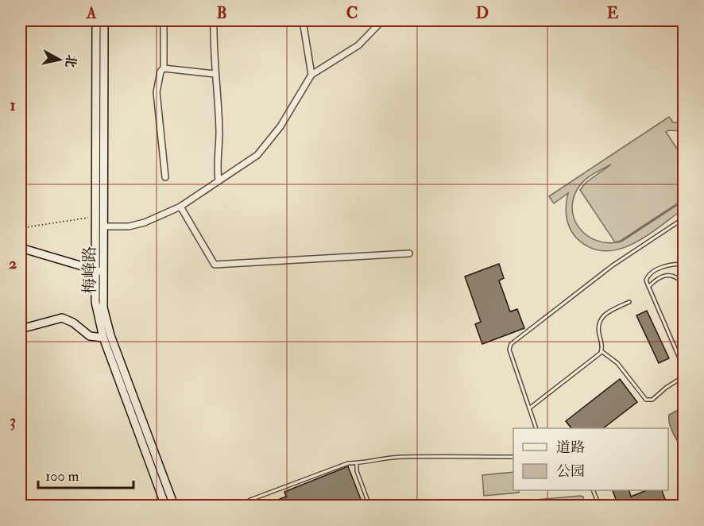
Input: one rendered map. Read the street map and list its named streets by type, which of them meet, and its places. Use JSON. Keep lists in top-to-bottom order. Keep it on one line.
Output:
{"streets":{"main road":["梅峰路"]},"legend":["道路","公园"],"scale_bar":"100 m","north":"right","grid":{"columns":["A","B","C","D","E"],"rows":["1","2","3"]}}
